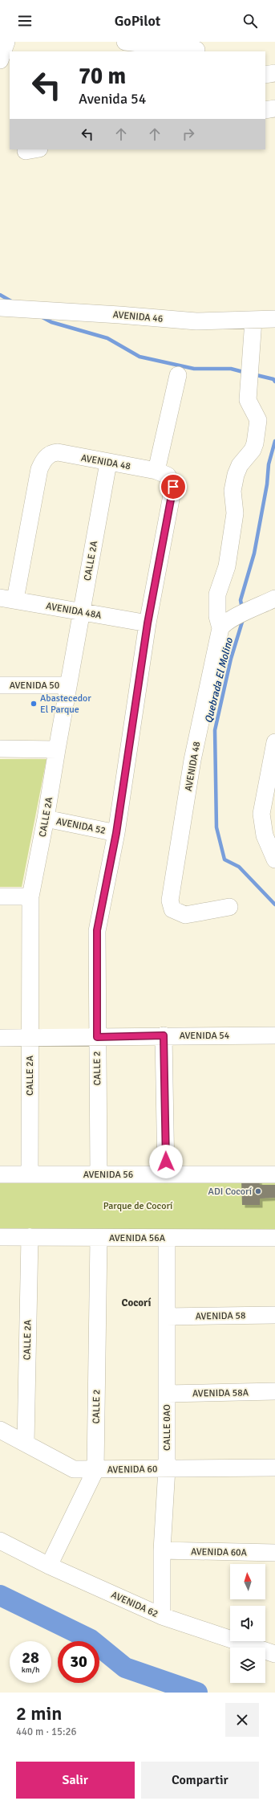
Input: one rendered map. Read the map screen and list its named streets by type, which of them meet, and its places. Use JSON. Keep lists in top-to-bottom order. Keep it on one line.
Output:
{"streets":{"street":["AVENIDA 46","AVENIDA 48","CALLE 2A","AVENIDA 48A","AVENIDA 50","AVENIDA 52","AVENIDA 54","CALLE 2","AVENIDA 56","AVENIDA 56A","AVENIDA 58","AVENIDA 58A","CALLE 0AO","AVENIDA 60","AVENIDA 60A","AVENIDA 62"]},"crossings":[["AVENIDA 48","CALLE 2A"],["AVENIDA 48","AVENIDA 48A"],["AVENIDA 48","CALLE 2"],["CALLE 2A","AVENIDA 48A"],["CALLE 2A","AVENIDA 50"],["CALLE 2A","AVENIDA 52"],["CALLE 2A","AVENIDA 54"],["CALLE 2A","AVENIDA 56"],["CALLE 2A","AVENIDA 56A"],["CALLE 2A","AVENIDA 60"],["AVENIDA 48A","CALLE 2"],["AVENIDA 52","CALLE 2"],["AVENIDA 54","CALLE 2"],["CALLE 2","AVENIDA 56"],["CALLE 2","AVENIDA 56A"],["CALLE 2","AVENIDA 60"],["CALLE 2","AVENIDA 62"],["AVENIDA 56A","CALLE 0AO"],["AVENIDA 58","CALLE 0AO"],["AVENIDA 58A","CALLE 0AO"],["CALLE 0AO","AVENIDA 60"],["CALLE 0AO","AVENIDA 60A"],["CALLE 0AO","AVENIDA 62"]],"districts":["Cocorí"],"water":["Quebrada El Molino"],"parks":["Parque de Cocorí"],"places":["Abastecedor El Parque","ADI Cocorí"],"north":"top","page":{"header":"GoPilot","turn":["70 m","Avenida 54"],"speed":"28 km/h","limit":"30","heading":["2 min","440 m · 15:26"],"buttons":["Salir","Compartir"]}}
